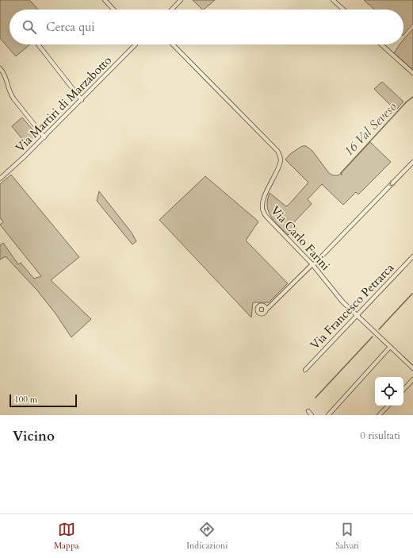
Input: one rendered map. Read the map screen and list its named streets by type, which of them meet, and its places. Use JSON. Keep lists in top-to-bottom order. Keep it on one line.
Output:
{"streets":{"street":["Via Martiri di Marzabotto","Via Carlo Farini","Via Francesco Petrarca"]},"crossings":[["Via Carlo Farini","Via Francesco Petrarca"]],"water":["16 Val Seveso"],"scale_bar":"100 m","page":{"search":"Cerca qui","scale":"100 m","heading":["Vicino","0 risultati"],"nav":["Mappa","Indicazioni","Salvati"]}}
